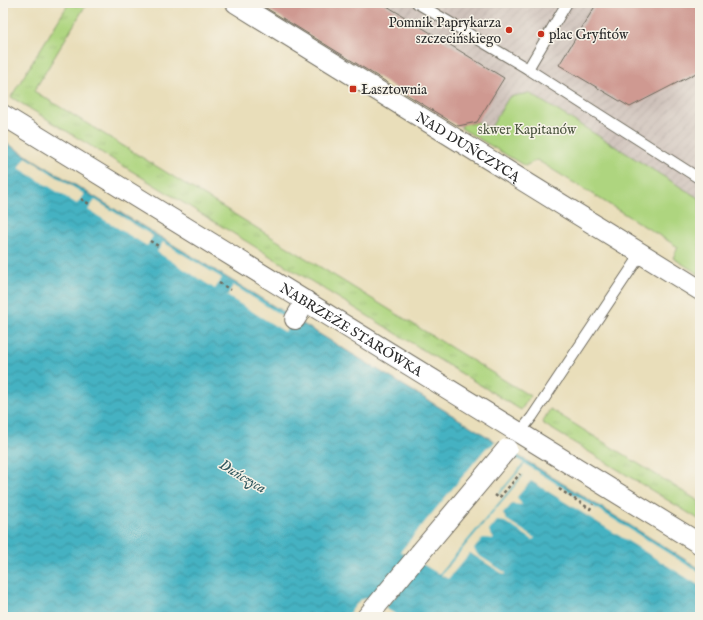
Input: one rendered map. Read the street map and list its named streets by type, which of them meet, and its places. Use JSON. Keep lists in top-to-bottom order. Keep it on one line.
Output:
{"streets":{"street":["NAD DUŃCZYCĄ","NABRZEŻE STARÓWKA"]},"water":["Duńczyca"],"parks":["skwer Kapitanów"],"places":{"other":["Pomnik Paprykarza szczecińskiego","plac Gryfitów"],"transit":["Łasztownia"]}}
